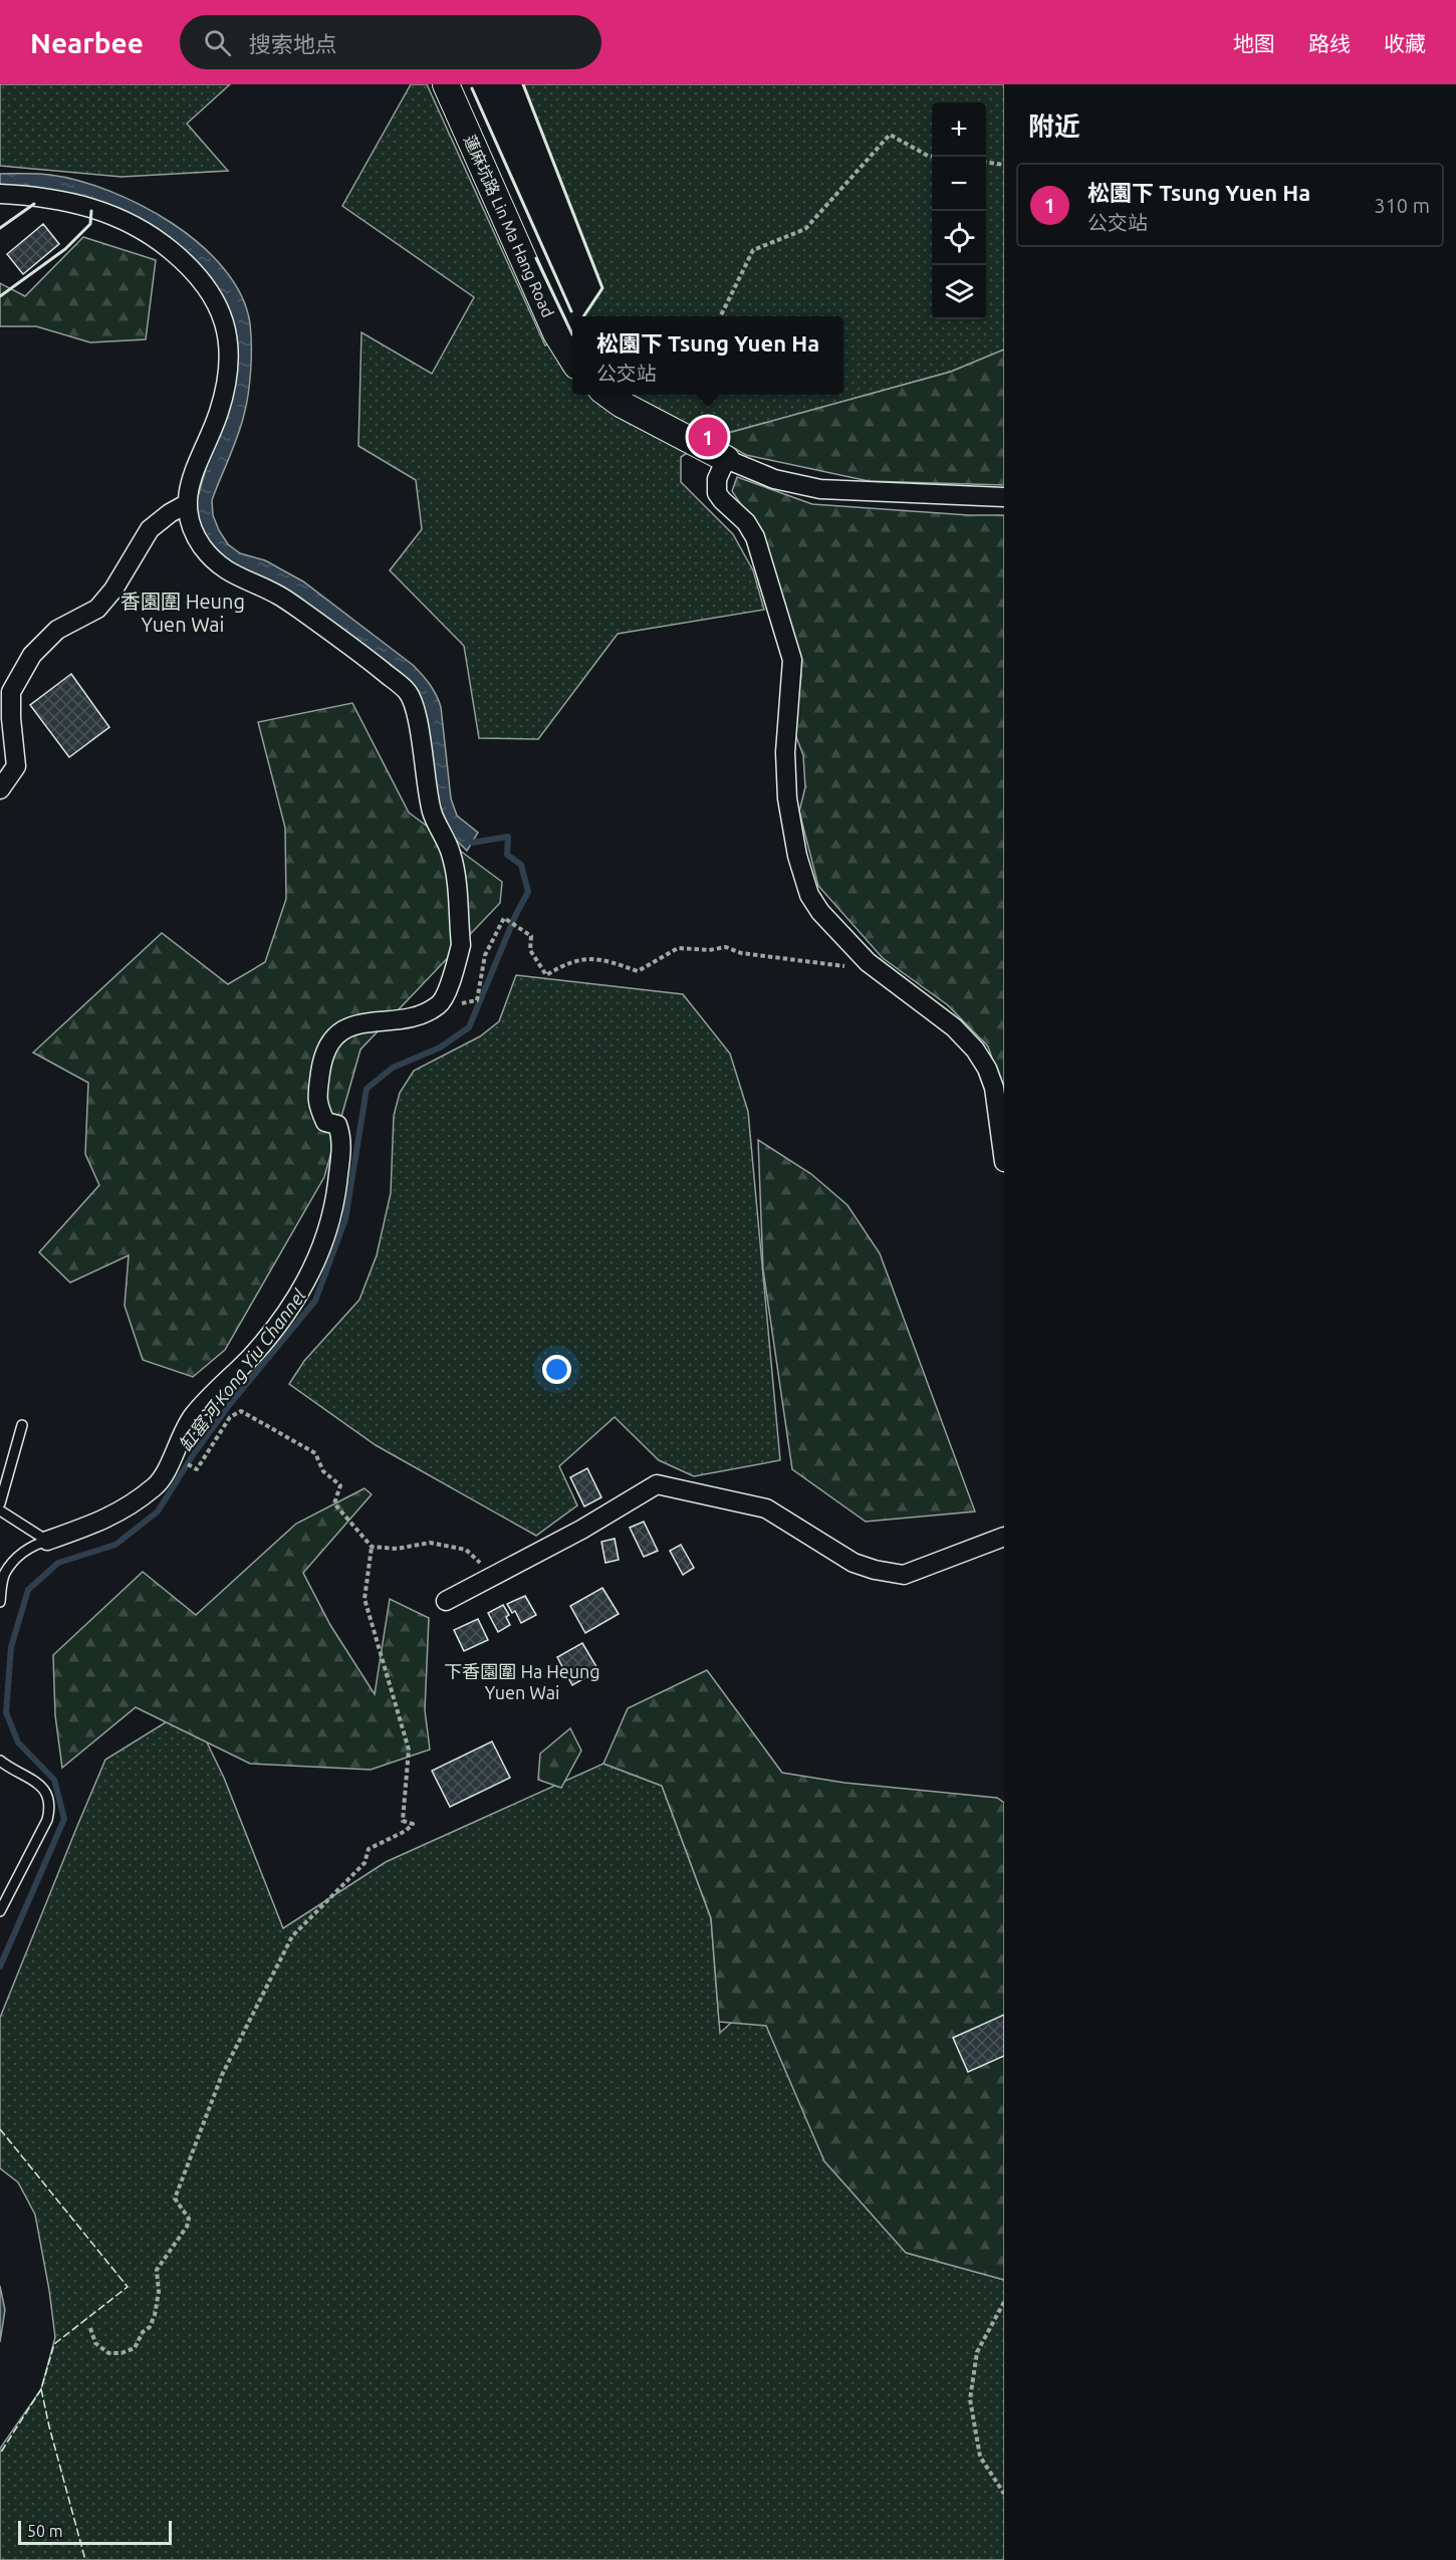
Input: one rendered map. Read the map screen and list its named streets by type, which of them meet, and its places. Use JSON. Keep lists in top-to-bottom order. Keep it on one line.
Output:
{"streets":{"street":["蓮麻坑路 Lin Ma Hang Road"]},"districts":["香園圍 Heung Yuen Wai","下香園圍 Ha Heung Yuen Wai"],"water":["缸窰河 Kong Yiu Channel"],"scale_bar":"50 m","page":{"header":"Nearbee","search":"搜索地点","nav":["地图","路线","收藏"],"heading":"附近","map_buttons":["+","−"],"list":[{"mark":"1","name":"松園下 Tsung Yuen Ha","note":"公交站","value":"310 m"}],"popup":["松園下 Tsung Yuen Ha","公交站"],"pins":"1","scale":"50 m"}}
